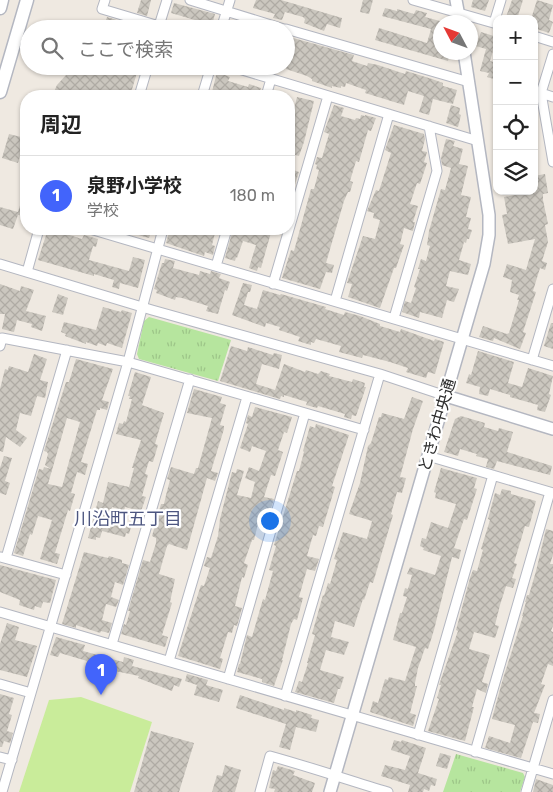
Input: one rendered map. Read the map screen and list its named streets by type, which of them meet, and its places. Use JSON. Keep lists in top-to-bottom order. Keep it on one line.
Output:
{"streets":{"street":["ときわ中央通"]},"districts":["川沿町五丁目"],"north":"top left","page":{"map_buttons":["+","−"],"search":"ここで検索","heading":"周辺","list":[{"mark":"1","name":"泉野小学校","note":"学校","value":"180 m"}],"pins":"1"}}
